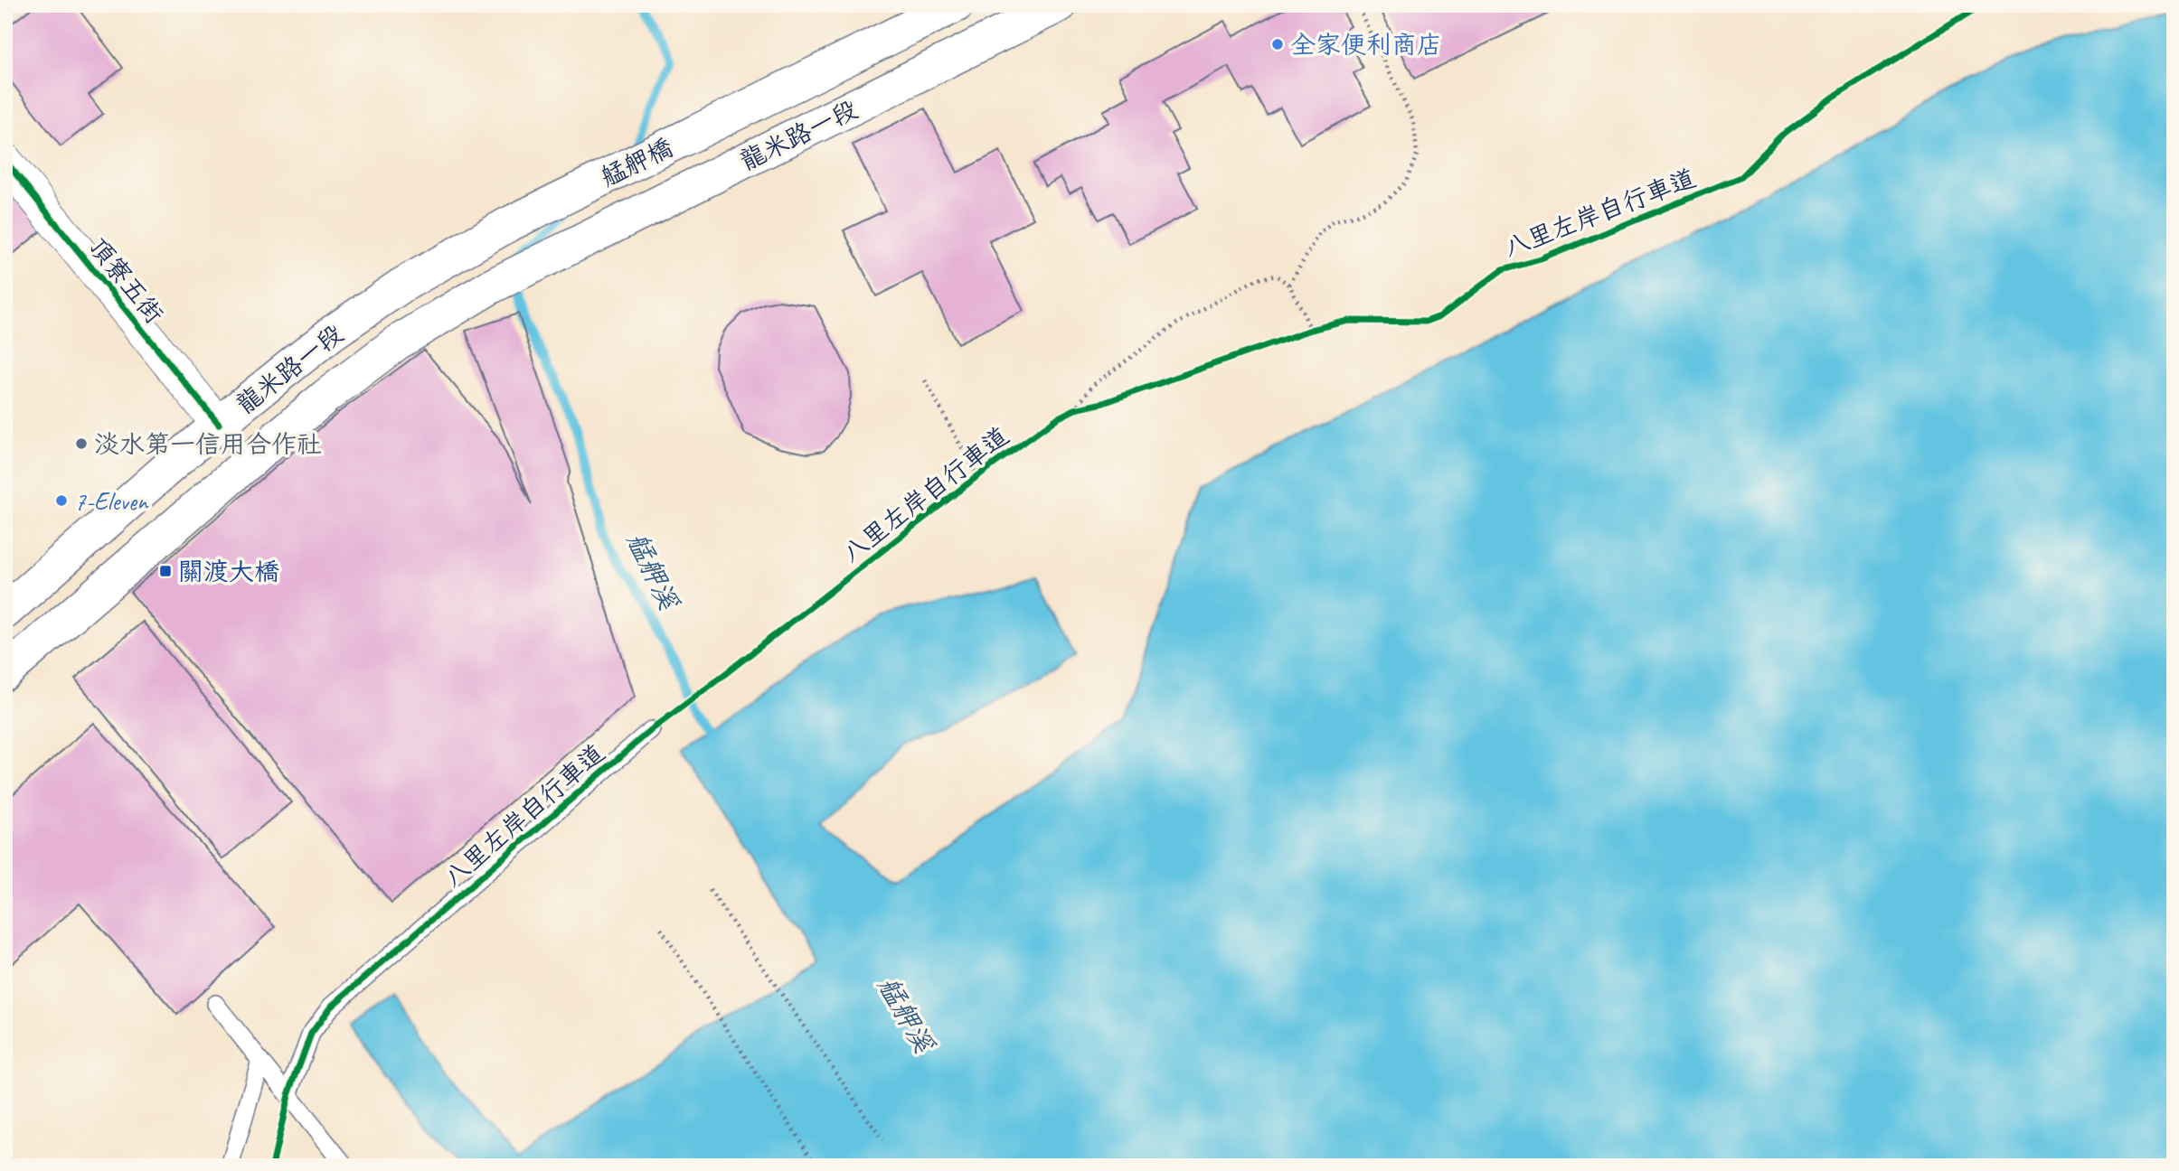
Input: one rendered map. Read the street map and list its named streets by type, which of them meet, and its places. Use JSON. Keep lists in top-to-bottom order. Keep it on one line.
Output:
{"streets":{"main road":["龍米路一段","艋舺橋"],"street":["頂寮五街"],"lane":["八里左岸自行車道"]},"crossings":[["龍米路一段","艋舺橋"],["龍米路一段","頂寮五街"]],"water":["艋舺溪"],"places":{"other":["全家便利商店","淡水第一信用合作社","7-Eleven"],"transit":["關渡大橋"]}}
